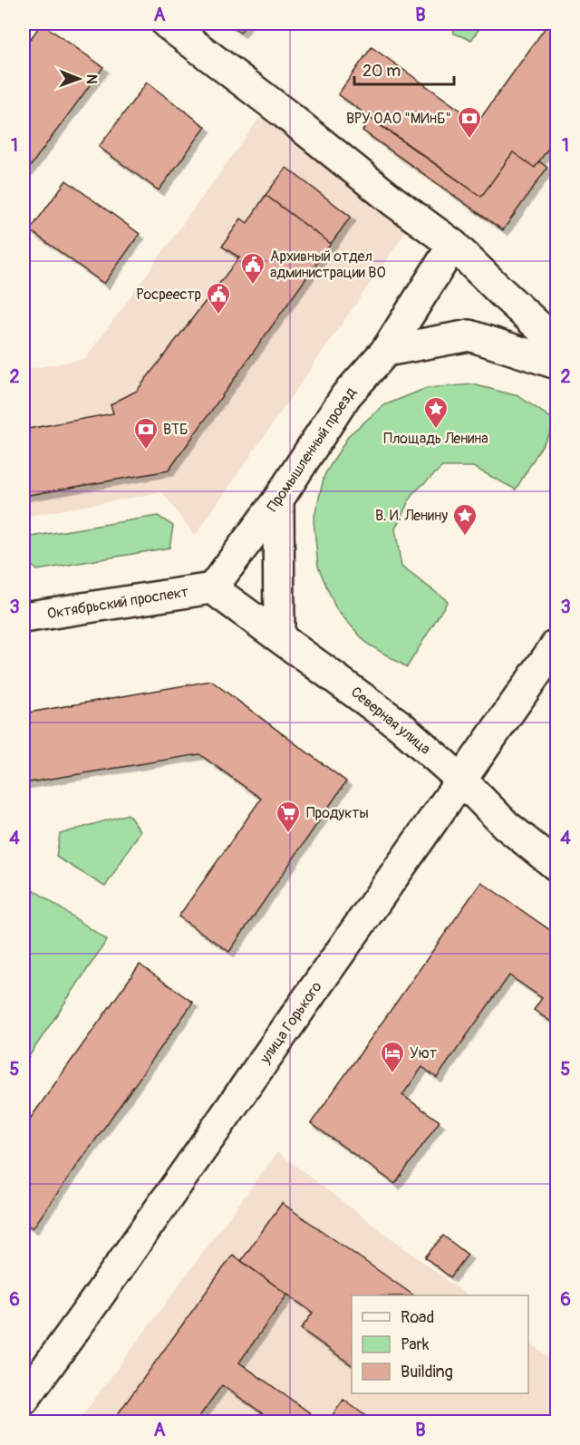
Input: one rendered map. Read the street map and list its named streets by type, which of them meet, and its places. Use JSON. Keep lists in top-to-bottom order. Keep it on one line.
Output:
{"streets":{"main road":["Промышленный проезд","Октябрьский проспект","Северная улица","улица Горького"]},"crossings":[["Промышленный проезд","Октябрьский проспект"],["Промышленный проезд","Северная улица"],["Октябрьский проспект","Северная улица"],["Северная улица","улица Горького"]],"places":{"bank":["ВРУ ОАО \"МИнБ\"","ВТБ"],"public building":["Архивный отдел администрации ВО","Росреестр"],"place":["Площадь Ленина","В. И. Ленину"],"supermarket":["Продукты"],"hotel":["Уют"]},"legend":["Road","Park","Building"],"scale_bar":"20 m","north":"right","grid":{"columns":["A","B"],"rows":["1","2","3","4","5","6"]}}
